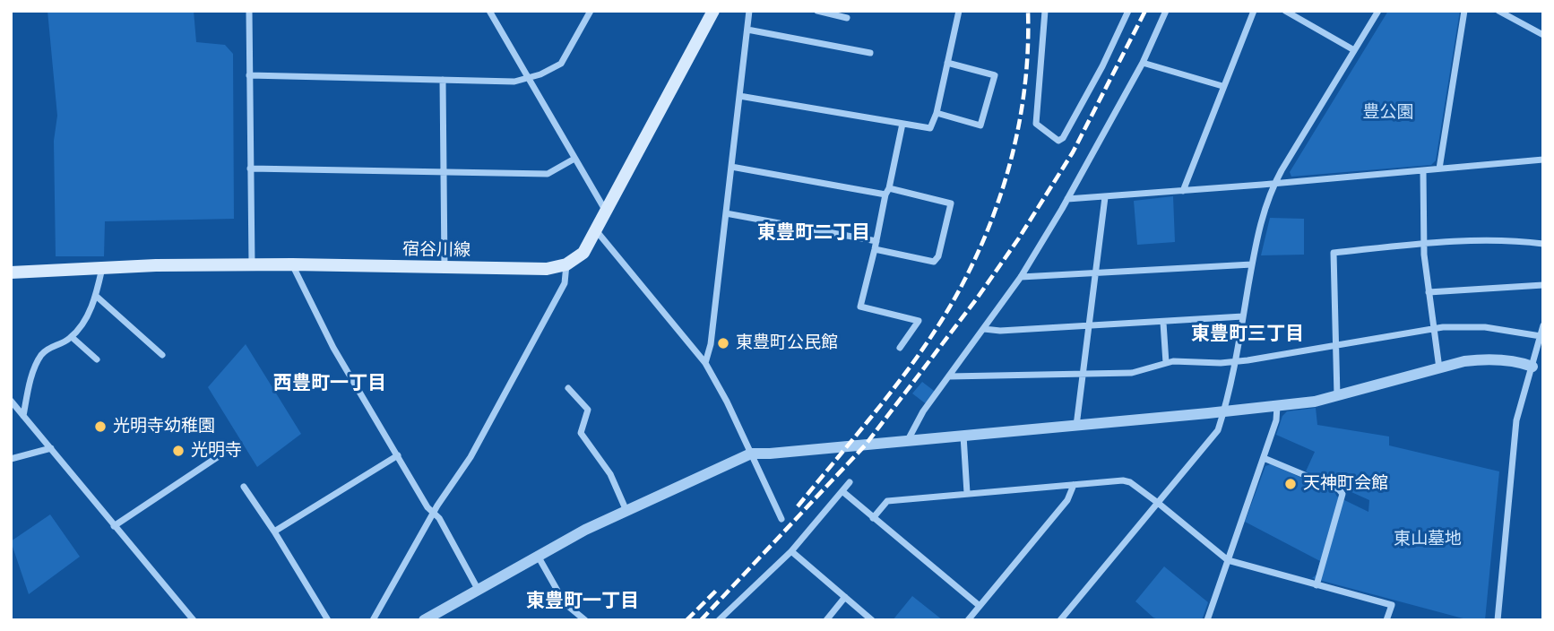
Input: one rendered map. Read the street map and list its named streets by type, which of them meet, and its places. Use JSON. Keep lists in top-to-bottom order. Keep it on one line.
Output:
{"streets":{"main road":["宿谷川線"]},"districts":["東豊町二丁目","東豊町三丁目","西豊町一丁目","東豊町一丁目"],"parks":["豊公園","東山墓地"],"places":["東豊町公民館","光明寺幼稚園","光明寺","天神町会館"]}
